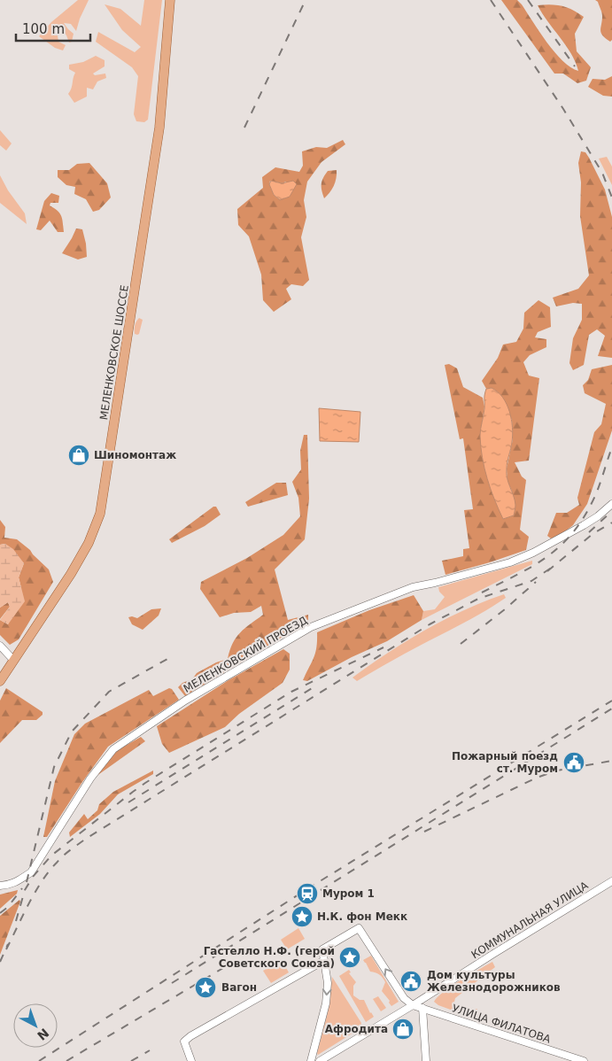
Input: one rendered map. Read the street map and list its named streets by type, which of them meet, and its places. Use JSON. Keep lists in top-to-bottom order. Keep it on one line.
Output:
{"streets":{"main road":["МЕЛЕНКОВСКОЕ ШОССЕ"],"street":["МЕЛЕНКОВСКИЙ ПРОЕЗД","КОММУНАЛЬНАЯ УЛИЦА","УЛИЦА ФИЛАТОВА"]},"crossings":[["КОММУНАЛЬНАЯ УЛИЦА","УЛИЦА ФИЛАТОВА"]],"places":{"shop":["Шиномонтаж","Афродита"],"public building":["Пожарный поезд ст. Муром","Дом культуры Железнодорожников"],"station":["Муром 1"],"place":["Н.К. фон Мекк","Гастелло Н.Ф. (герой Советского Союза)","Вагон"]},"scale_bar":"100 m","north":"bottom right"}
